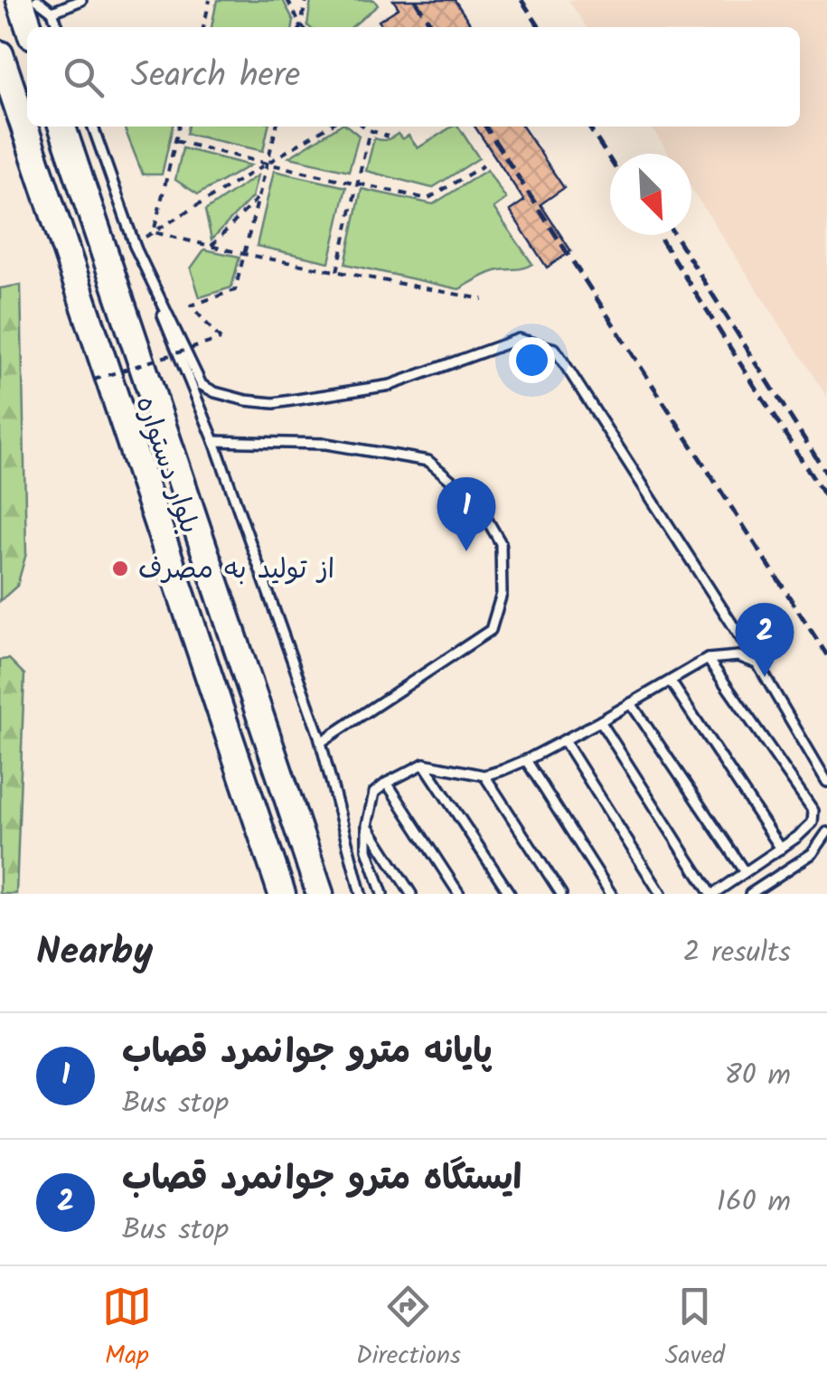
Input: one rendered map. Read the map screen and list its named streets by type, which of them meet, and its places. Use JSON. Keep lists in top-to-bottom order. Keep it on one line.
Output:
{"streets":{"main road":["بلوار دستواره"]},"places":["از تولید به مصرف"],"north":"bottom right","page":{"search":"Search here","pins":["1","2"],"heading":["Nearby","2 results"],"list":[{"mark":"1","name":"پایانه مترو جوانمرد قصاب","note":"Bus stop","value":"80 m"},{"mark":"2","name":"ایستگاه مترو جوانمرد قصاب","note":"Bus stop","value":"160 m"}],"nav":["Map","Directions","Saved"]}}
